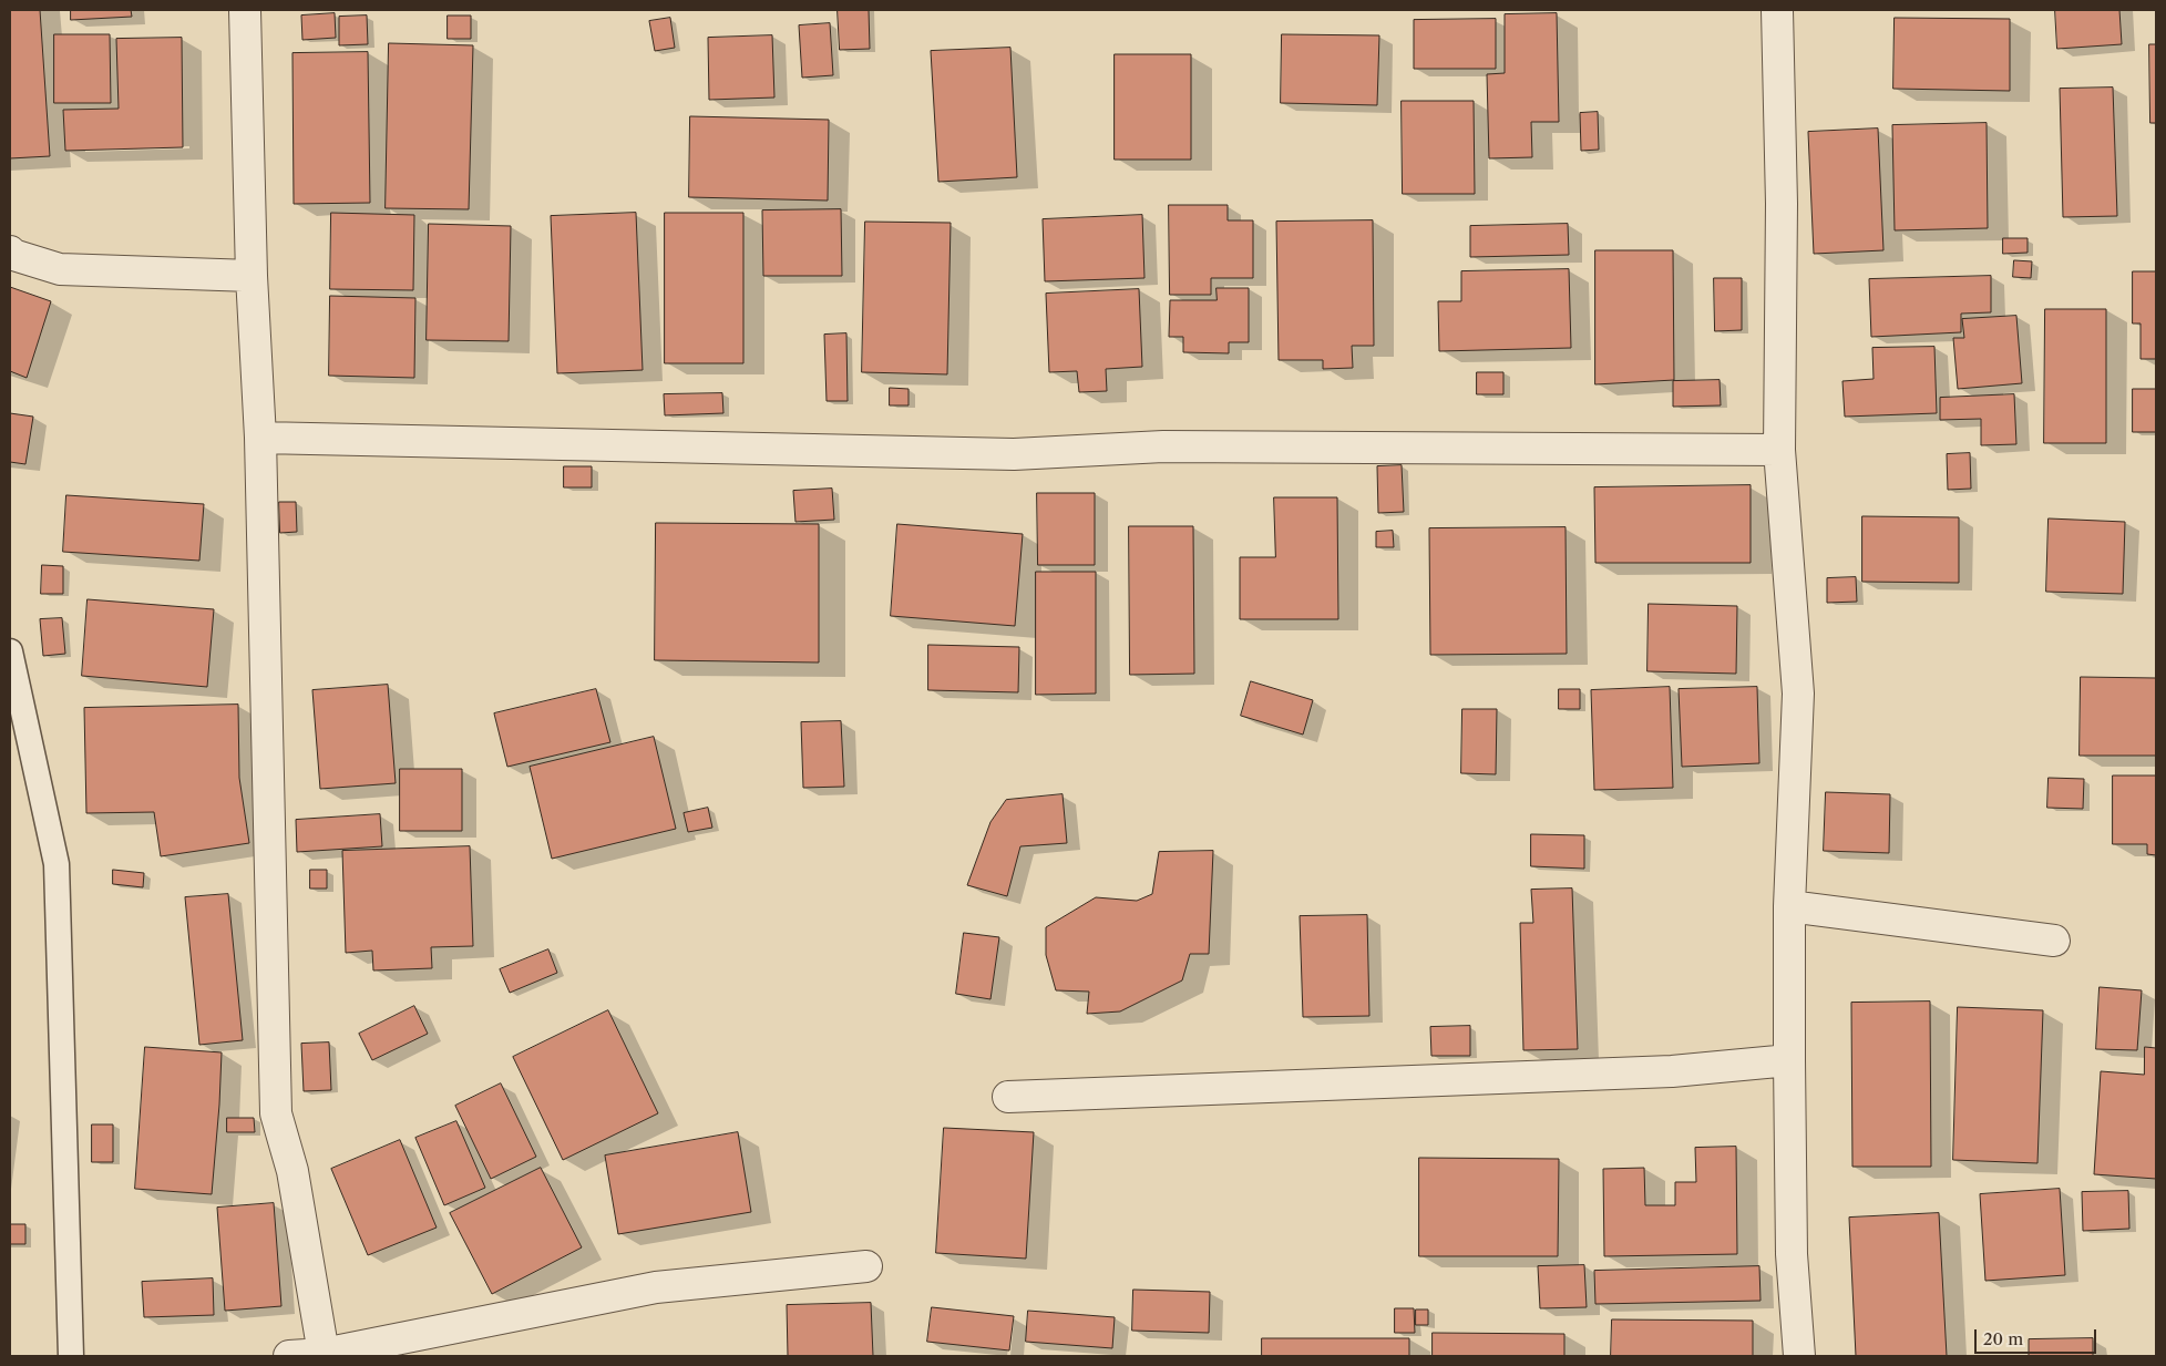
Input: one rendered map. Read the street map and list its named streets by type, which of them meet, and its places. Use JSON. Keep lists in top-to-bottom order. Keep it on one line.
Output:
{"scale_bar":"20 m"}
